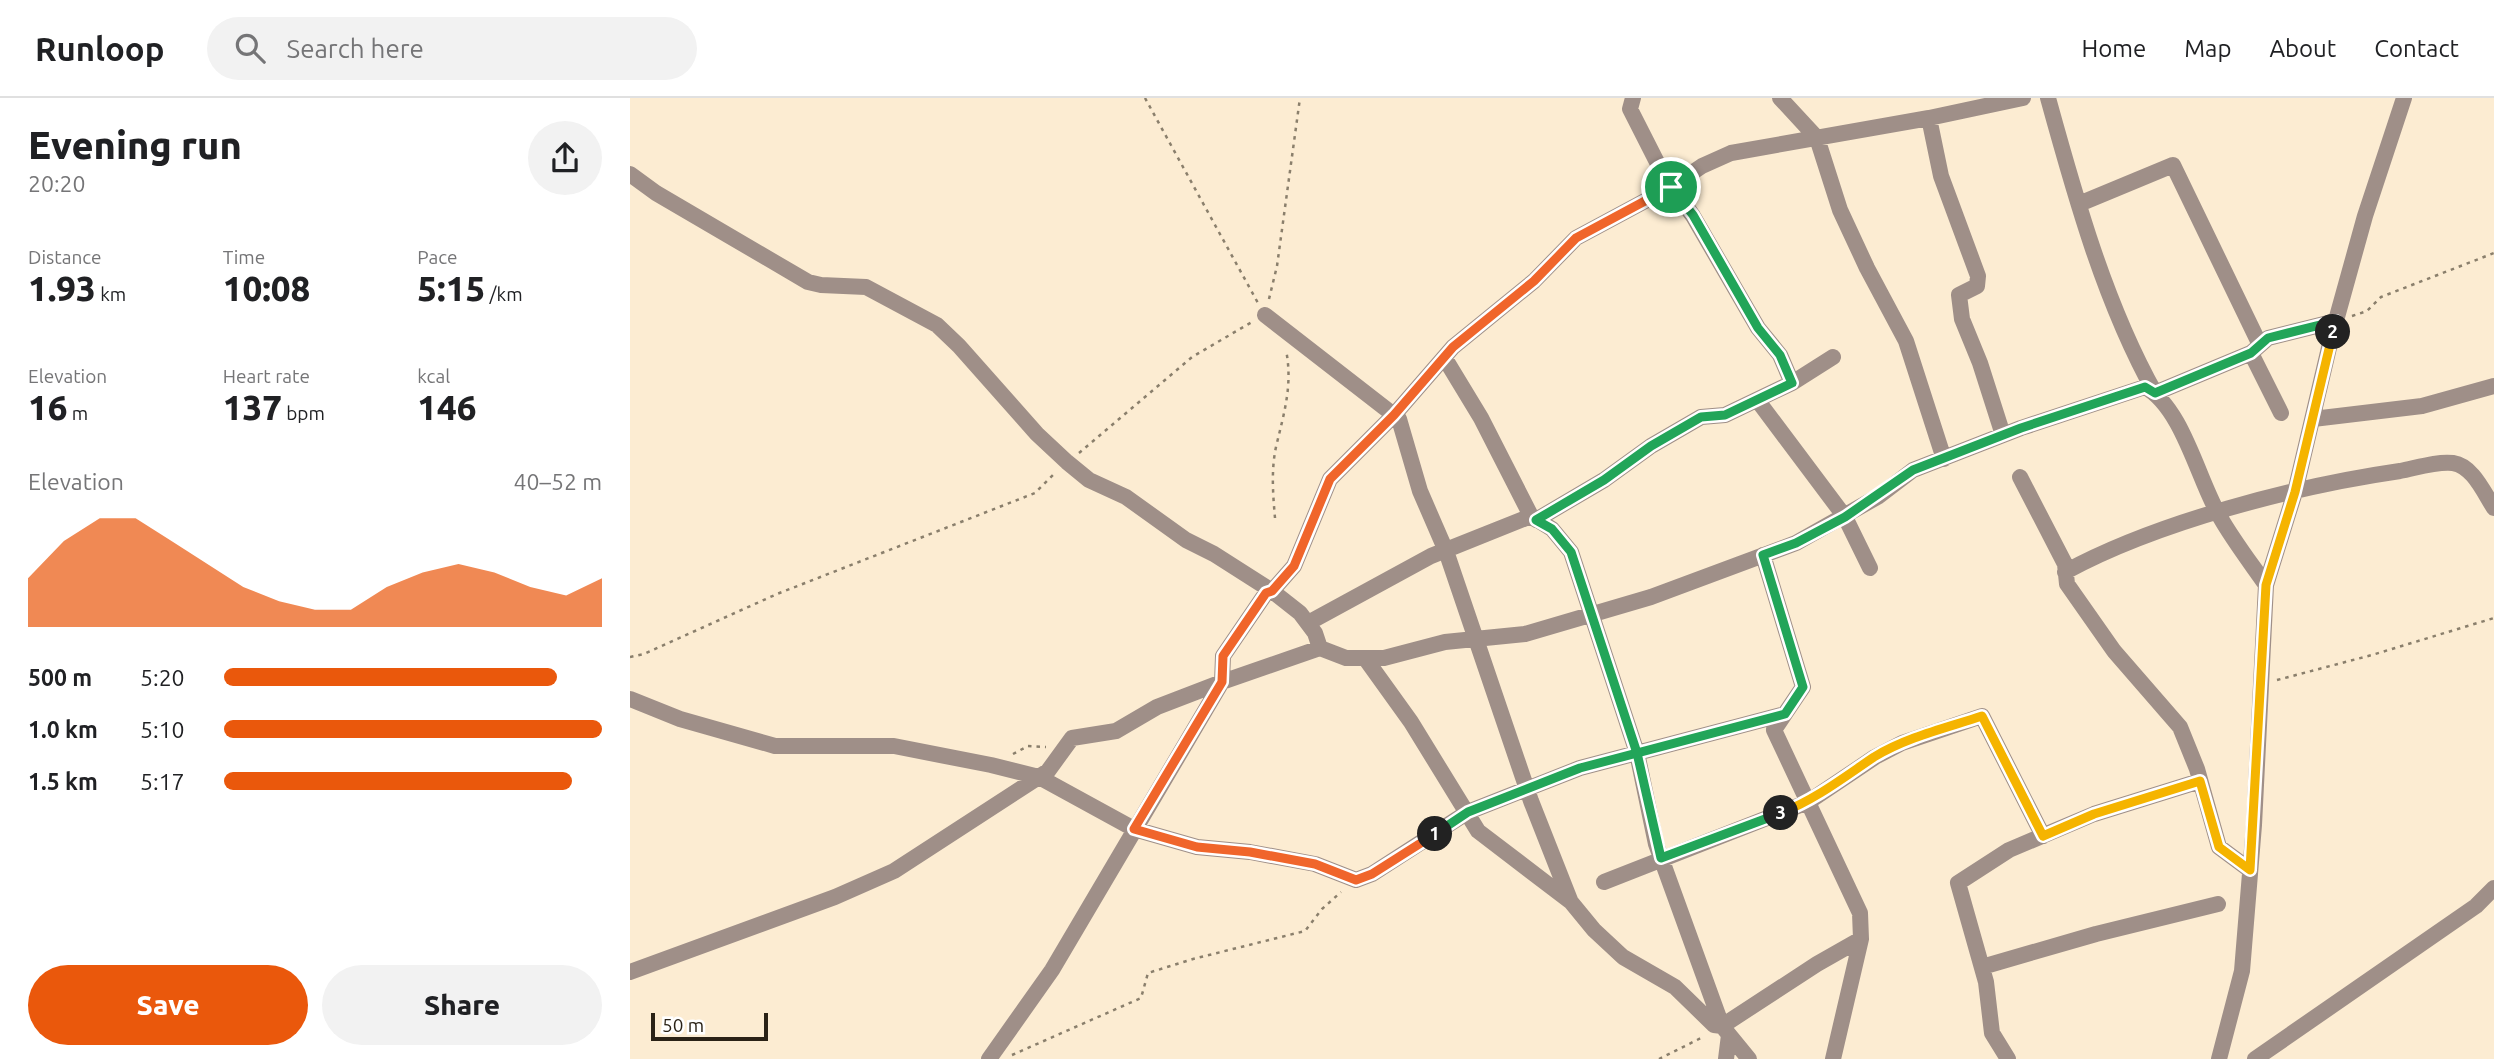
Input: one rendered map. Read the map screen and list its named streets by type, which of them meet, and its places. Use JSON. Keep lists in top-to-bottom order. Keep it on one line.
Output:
{"scale_bar":"50 m","page":{"header":"Runloop","search":"Search here","nav":["Home","Map","About","Contact"],"heading":["Evening run","20:20"],"stats":[["Distance","1.93 km"],["Time","10:08"],["Pace","5:15 /km"],["Elevation","16 m"],["Heart rate","137 bpm"],["kcal","146"]],"pins":["2","3","1"],"chart":["Elevation","40–52 m"],"list":[{"name":"500 m","note":"5:20"},{"name":"1.0 km","note":"5:10"},{"name":"1.5 km","note":"5:17"}],"buttons":["Save","Share"],"scale":"50 m"}}
